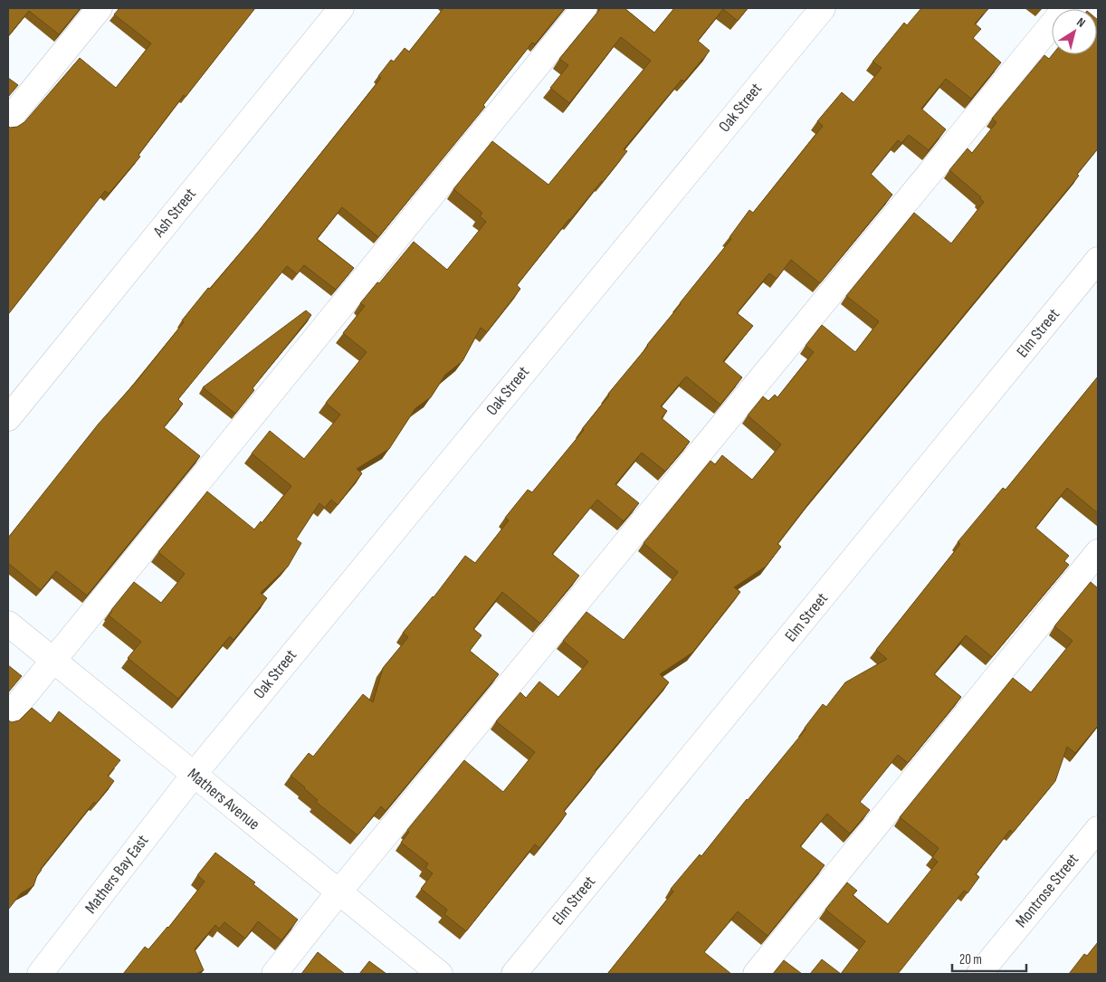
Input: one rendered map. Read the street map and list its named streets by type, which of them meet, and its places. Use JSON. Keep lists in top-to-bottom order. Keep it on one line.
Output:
{"streets":{"street":["Oak Street","Ash Street","Elm Street","Mathers Avenue","Mathers Bay East","Montrose Street"]},"crossings":[["Oak Street","Mathers Avenue"],["Oak Street","Mathers Bay East"],["Mathers Avenue","Mathers Bay East"]],"scale_bar":"20 m","north":"top right"}
